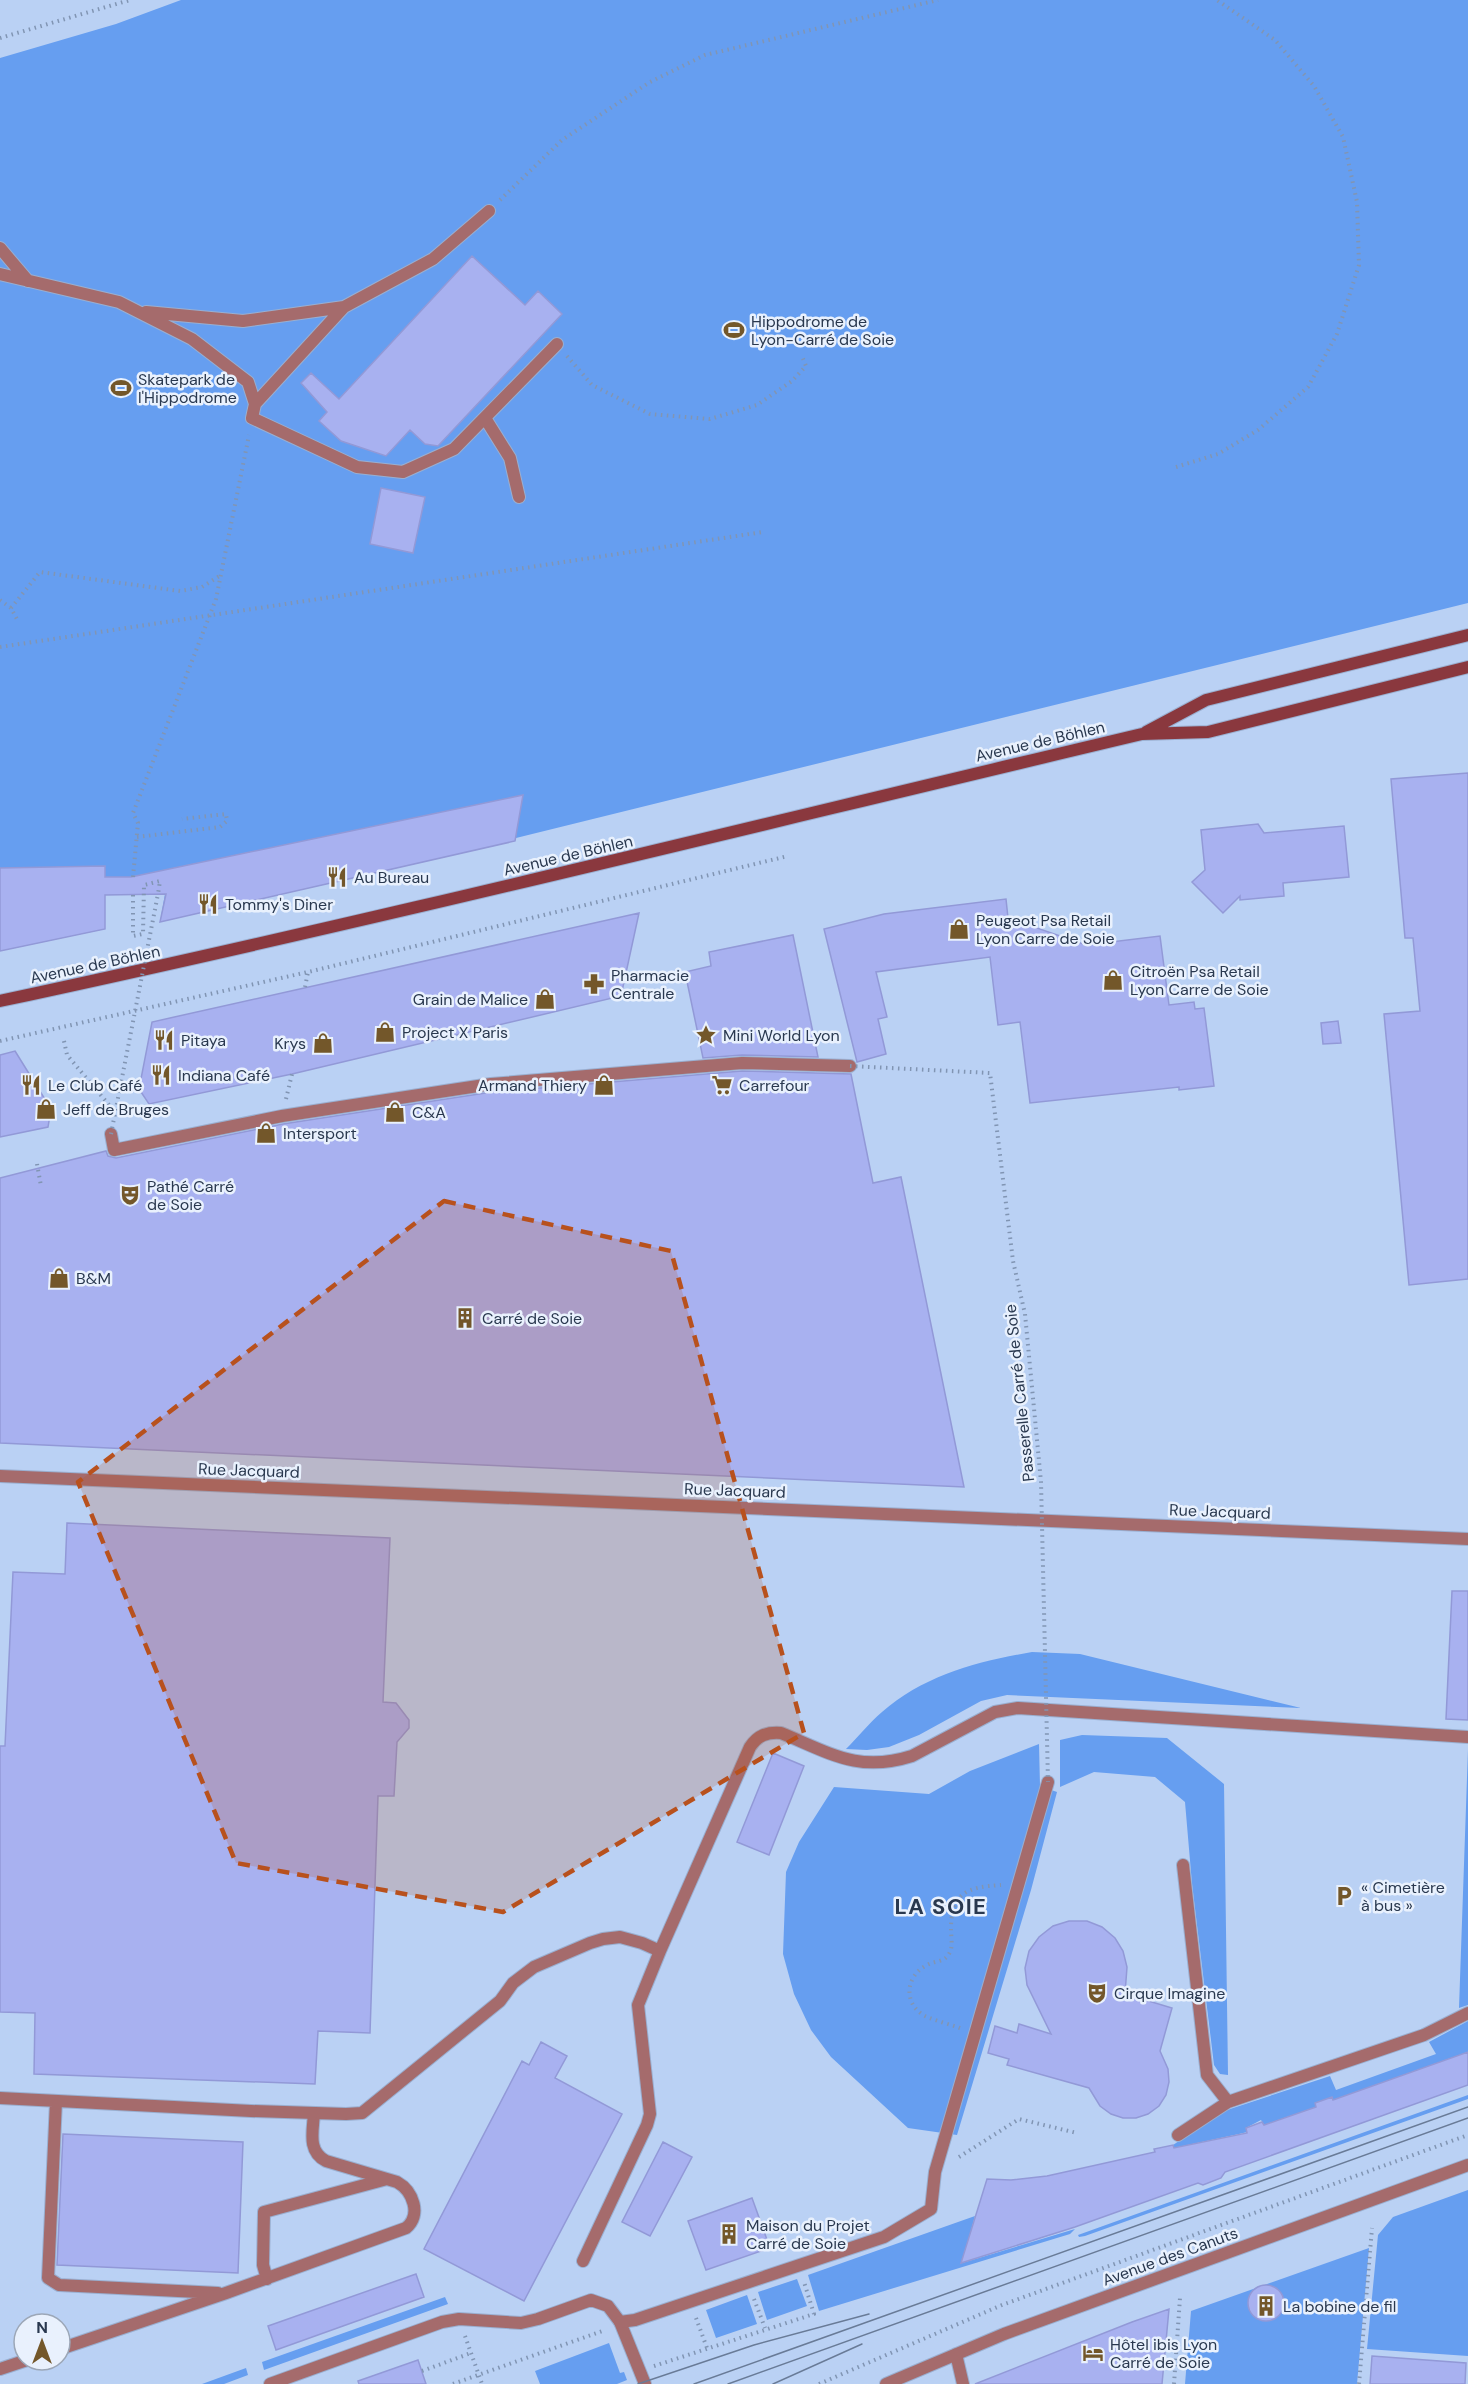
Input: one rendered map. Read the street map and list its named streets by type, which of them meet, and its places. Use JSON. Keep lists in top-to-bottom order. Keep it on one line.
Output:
{"streets":{"main road":["Avenue de Böhlen"],"street":["Rue Jacquard","Avenue des Canuts"],"path":["Passerelle Carré de Soie"]},"districts":["LA SOIE"],"places":{"sports":["Hippodrome de Lyon-Carré de Soie","Skatepark de l'Hippodrome"],"restaurant":["Au Bureau","Tommy's Diner","Pitaya","Indiana Café","Le Club Café"],"shop":["Peugeot Psa Retail Lyon Carre de Soie","Citroën Psa Retail Lyon Carre de Soie","Grain de Malice","Project X Paris","Krys","Armand Thiery","Jeff de Bruges","C&A","Intersport","B&M"],"pharmacy":["Pharmacie Centrale"],"place":["Mini World Lyon"],"supermarket":["Carrefour"],"theatre":["Pathé Carré de Soie","Cirque Imagine"],"building":["Carré de Soie","Maison du Projet Carré de Soie","La bobine de fil"],"parking":["« Cimetière à bus »"],"hotel":["Hôtel ibis Lyon Carré de Soie"]},"north":"top"}
